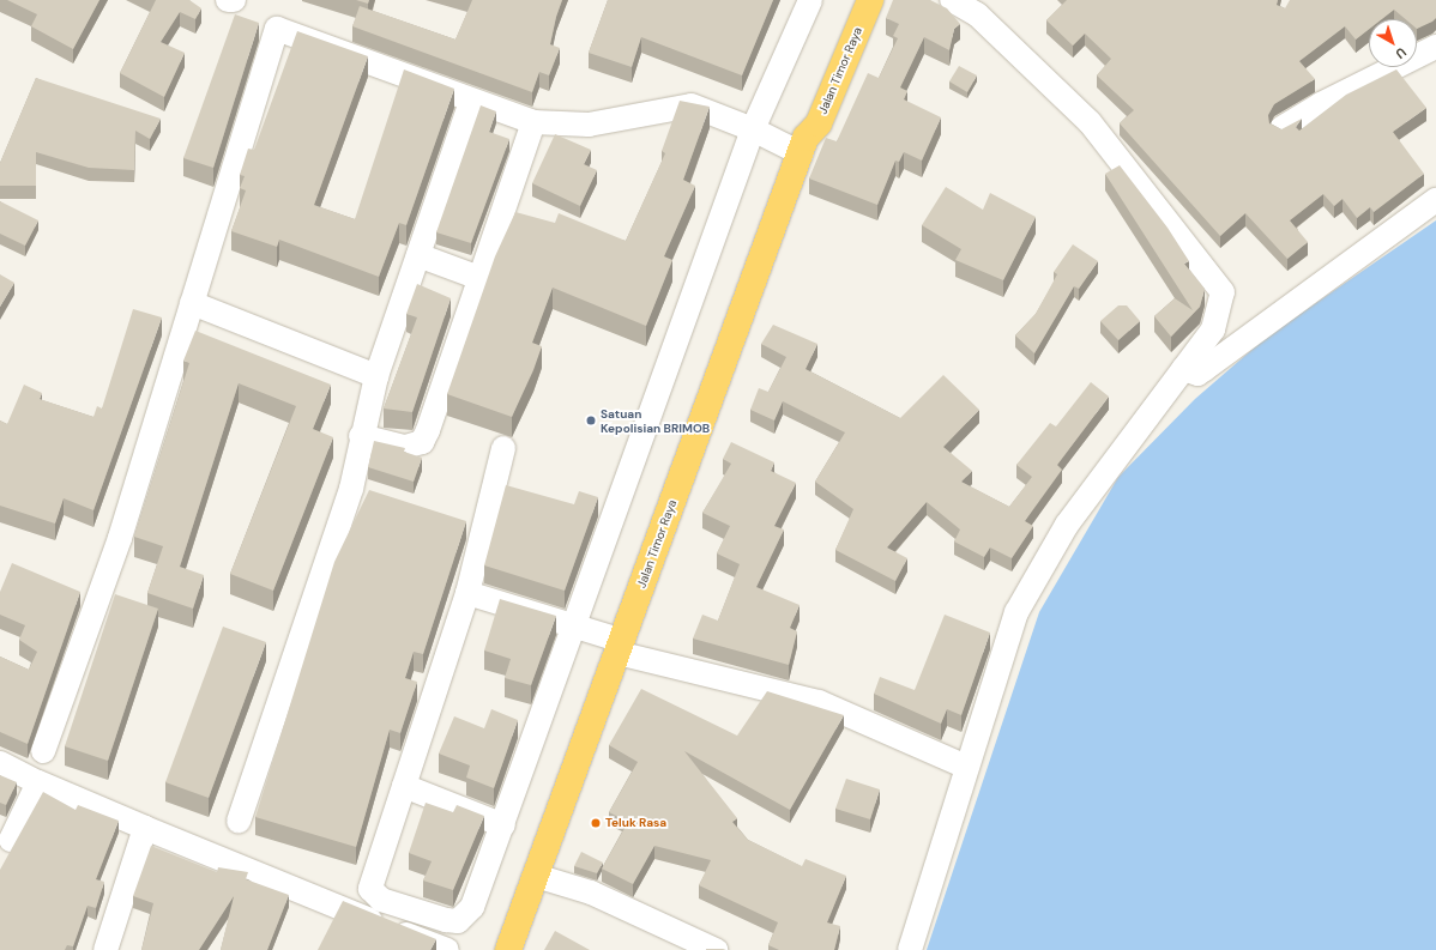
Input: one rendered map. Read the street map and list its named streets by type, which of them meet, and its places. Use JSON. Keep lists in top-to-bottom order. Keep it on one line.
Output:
{"streets":{"highway":["Jalan Timor Raya"]},"places":["Satuan Kepolisian BRIMOB","Teluk Rasa"],"north":"bottom right"}
